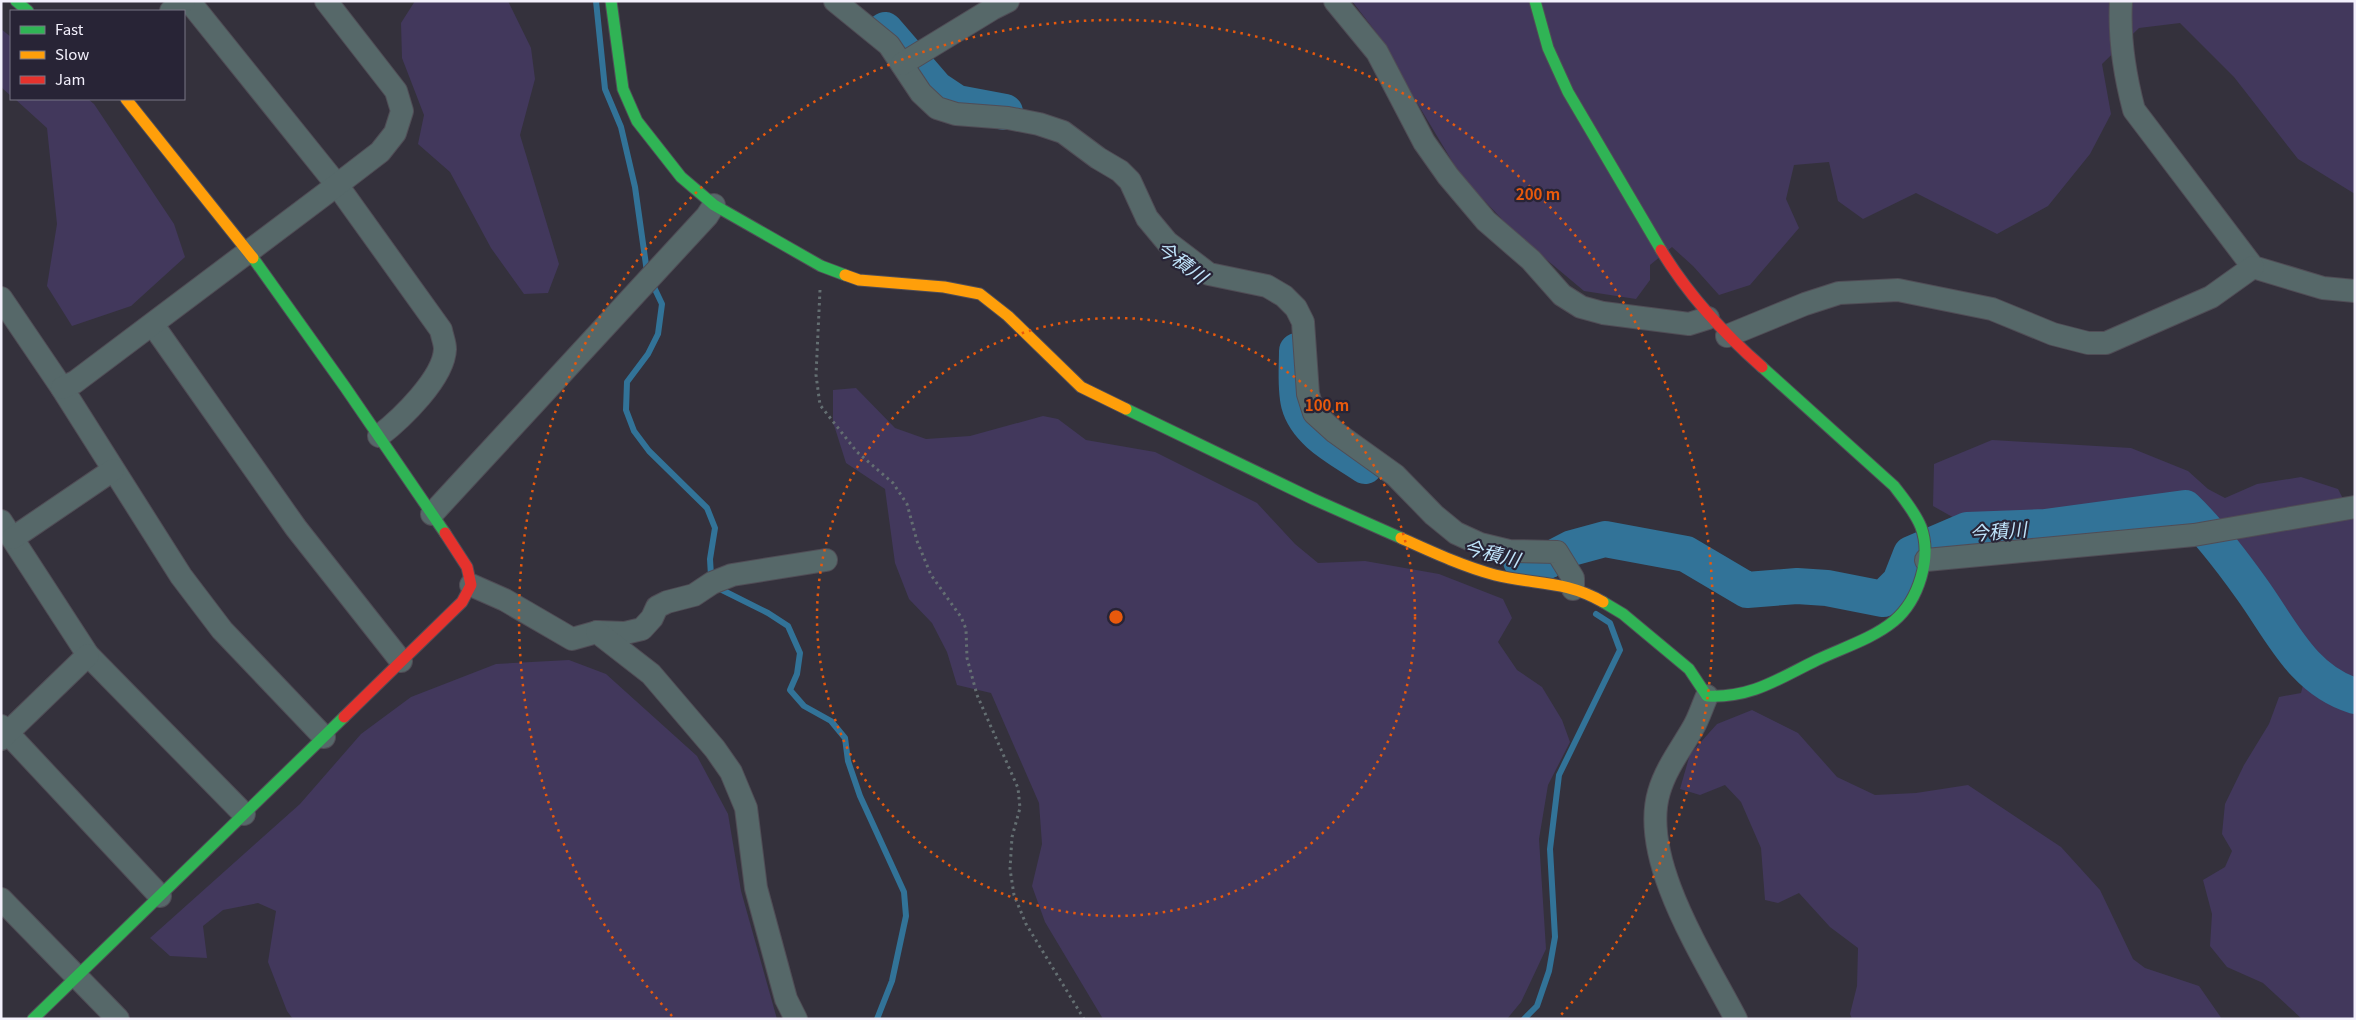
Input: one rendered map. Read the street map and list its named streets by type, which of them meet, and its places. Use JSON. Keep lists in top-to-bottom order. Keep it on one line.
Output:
{"water":["今積川"],"legend":["Fast","Slow","Jam"],"rings":["200 m","100 m"]}
